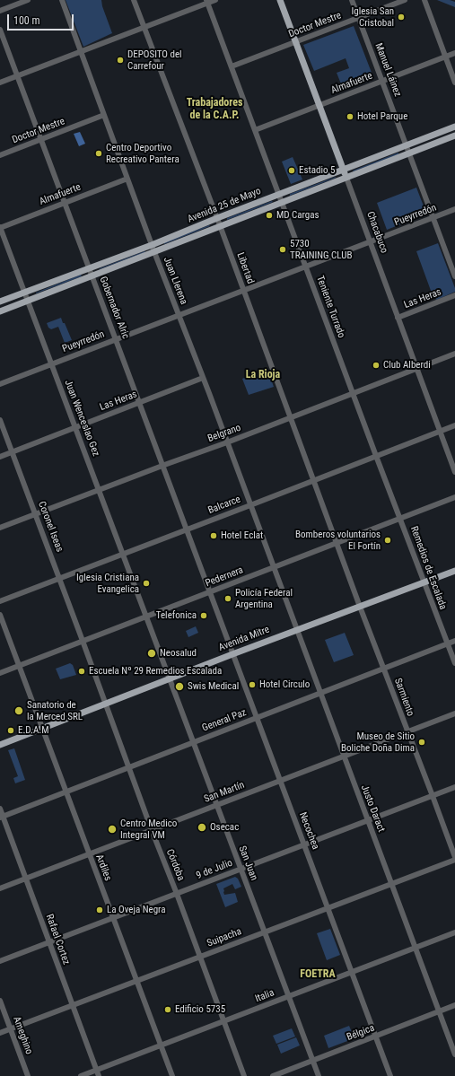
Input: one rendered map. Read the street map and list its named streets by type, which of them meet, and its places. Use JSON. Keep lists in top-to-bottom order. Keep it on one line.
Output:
{"streets":{"main road":["Avenida 25 de Mayo","Chacabuco","Avenida Mitre"],"street":["Doctor Mestre","Manuel Láinez","Almafuerte","Pueyrredón","Libertad","Juan Llerena","Las Heras","Teniente Turrado","Gobernador Alric","Juan Wenceslao Gez","Belgrano","Balcarce","Coronel Iseas","Remedios de Escalada","Pedernera","Sarmiento","General Paz","San Martín","Justo Daract","Necochea","San Juan","Córdoba","Ardiles","9 de Julio","Suipacha","Rafael Cortez","Italia","Bélgica","Ameghino"]},"crossings":[["Doctor Mestre","Manuel Láinez"],["Doctor Mestre","Chacabuco"],["Doctor Mestre","Juan Llerena"],["Doctor Mestre","Teniente Turrado"],["Doctor Mestre","Gobernador Alric"],["Manuel Láinez","Almafuerte"],["Manuel Láinez","Avenida 25 de Mayo"],["Almafuerte","Chacabuco"],["Almafuerte","Juan Llerena"],["Almafuerte","Teniente Turrado"],["Almafuerte","Gobernador Alric"],["Almafuerte","Juan Wenceslao Gez"],["Avenida 25 de Mayo","Chacabuco"],["Avenida 25 de Mayo","Libertad"],["Avenida 25 de Mayo","Juan Llerena"],["Avenida 25 de Mayo","Teniente Turrado"],["Avenida 25 de Mayo","Gobernador Alric"],["Avenida 25 de Mayo","Juan Wenceslao Gez"],["Pueyrredón","Chacabuco"],["Pueyrredón","Libertad"],["Pueyrredón","Juan Llerena"],["Pueyrredón","Teniente Turrado"],["Pueyrredón","Gobernador Alric"],["Pueyrredón","Juan Wenceslao Gez"],["Chacabuco","Las Heras"],["Chacabuco","Belgrano"],["Chacabuco","Balcarce"],["Libertad","Belgrano"],["Libertad","Balcarce"],["Libertad","Pedernera"],["Libertad","Sarmiento"],["Juan Llerena","Las Heras"],["Juan Llerena","Belgrano"],["Juan Llerena","Balcarce"],["Juan Llerena","Pedernera"],["Juan Llerena","Justo Daract"],["Las Heras","Gobernador Alric"],["Las Heras","Juan Wenceslao Gez"],["Las Heras","Coronel Iseas"],["Teniente Turrado","Belgrano"],["Teniente Turrado","Balcarce"],["Teniente Turrado","Remedios de Escalada"],["Teniente Turrado","Pedernera"],["Gobernador Alric","Belgrano"],["Gobernador Alric","Balcarce"],["Gobernador Alric","Pedernera"],["Gobernador Alric","Necochea"],["Juan Wenceslao Gez","Belgrano"],["Juan Wenceslao Gez","Balcarce"],["Juan Wenceslao Gez","Pedernera"],["Juan Wenceslao Gez","San Juan"],["Belgrano","Coronel Iseas"],["Balcarce","Coronel Iseas"],["Coronel Iseas","Pedernera"],["Coronel Iseas","Córdoba"],["Remedios de Escalada","Pedernera"],["Remedios de Escalada","Avenida Mitre"],["Remedios de Escalada","General Paz"],["Pedernera","Sarmiento"],["Pedernera","Justo Daract"],["Pedernera","Necochea"],["Pedernera","San Juan"],["Pedernera","Córdoba"],["Pedernera","Ardiles"],["Avenida Mitre","Sarmiento"],["Avenida Mitre","Justo Daract"],["Avenida Mitre","Necochea"],["Avenida Mitre","San Juan"],["Avenida Mitre","Córdoba"],["Avenida Mitre","Ardiles"],["Sarmiento","General Paz"],["Sarmiento","San Martín"],["Sarmiento","9 de Julio"],["General Paz","Justo Daract"],["General Paz","Necochea"],["General Paz","San Juan"],["General Paz","Córdoba"],["General Paz","Ardiles"],["General Paz","Rafael Cortez"],["San Martín","Justo Daract"],["San Martín","Necochea"],["San Martín","San Juan"],["San Martín","Córdoba"],["San Martín","Ardiles"],["San Martín","Rafael Cortez"],["Justo Daract","9 de Julio"],["Justo Daract","Suipacha"],["Justo Daract","Italia"],["Justo Daract","Bélgica"],["Necochea","9 de Julio"],["Necochea","Suipacha"],["Necochea","Italia"],["Necochea","Bélgica"],["San Juan","9 de Julio"],["San Juan","Suipacha"],["San Juan","Italia"],["San Juan","Bélgica"],["Córdoba","9 de Julio"],["Córdoba","Suipacha"],["Córdoba","Italia"],["Ardiles","9 de Julio"],["Ardiles","Suipacha"],["Ardiles","Italia"],["9 de Julio","Rafael Cortez"],["Suipacha","Rafael Cortez"],["Suipacha","Ameghino"],["Rafael Cortez","Italia"]],"districts":["Trabajadores de la C.A.P.","La Rioja","FOETRA"],"places":["Iglesia San Cristobal","DEPOSITO del Carrefour","Hotel Parque","Centro Deportivo Recreativo Pantera","Estadio 5","MD Cargas","5730 TRAINING CLUB","Club Alberdi","Hotel Eclat","Bomberos voluntarios El Fortín","Iglesia Cristiana Evangelica","Policía Federal Argentina","Telefonica","Neosalud","Escuela Nº 29 Remedios Escalada","Hotel Circulo","Swis Medical","Sanatorio de la Merced SRL","E.D.A.M","Museo de Sitio Boliche Doña Dima","Osecac","Centro Medico Integral VM","La Oveja Negra","Edificio 5735"],"scale_bar":"100 m"}
